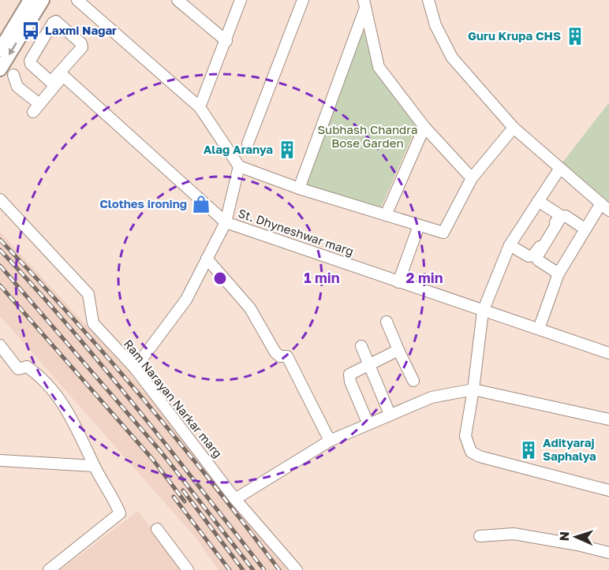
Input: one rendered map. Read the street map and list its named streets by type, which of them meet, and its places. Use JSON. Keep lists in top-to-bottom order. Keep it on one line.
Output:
{"streets":{"street":["St. Dhyneshwar marg","Ram Narayan Narkar marg"]},"parks":["Subhash Chandra Bose Garden"],"places":{"bus stop":["Laxmi Nagar"],"building":["Guru Krupa CHS","Alag Aranya","Adityaraj Saphalya"],"shop":["Clothes ironing"]},"north":"left","rings":["1 min","2 min"]}
